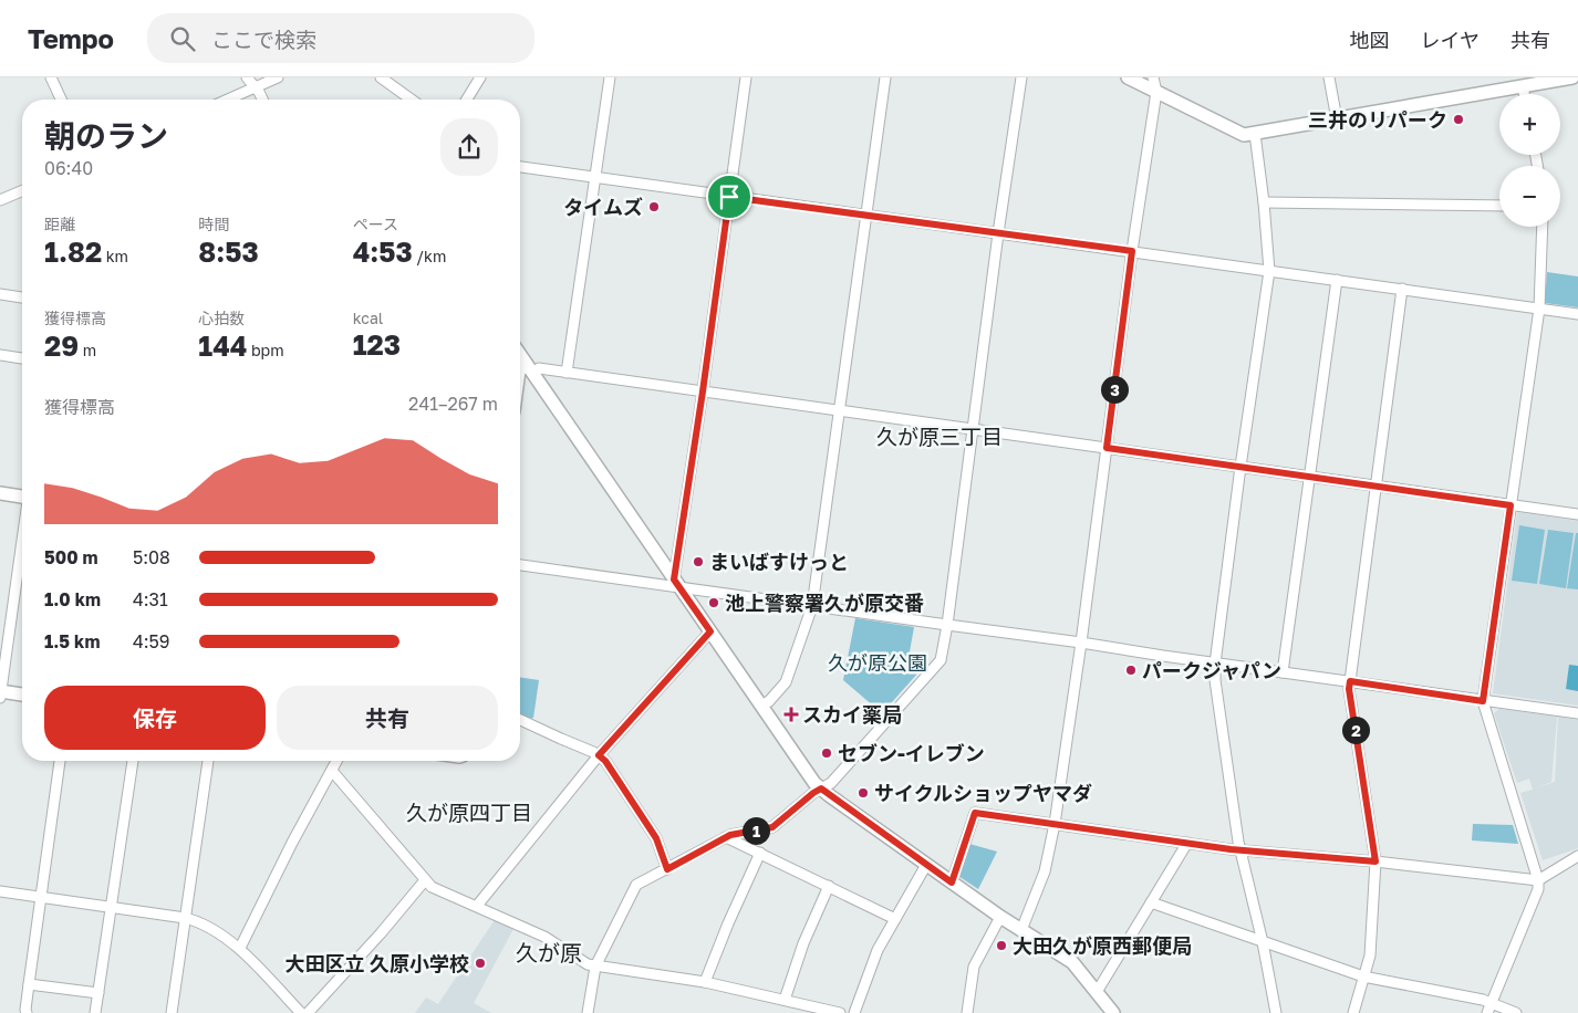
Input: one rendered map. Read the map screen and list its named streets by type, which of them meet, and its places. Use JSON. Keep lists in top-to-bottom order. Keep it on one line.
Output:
{"districts":["久が原三丁目","久が原四丁目","久が原"],"parks":["久が原公園"],"places":{"other":["三井のリパーク","タイムズ","まいばすけっと","池上警察署久が原交番","パークジャパン","セブン-イレブン","サイクルショップヤマダ","大田久が原西郵便局","大田区立 久原小学校"],"health":["スカイ薬局"]},"page":{"header":"Tempo","search":"ここで検索","nav":["地図","レイヤ","共有"],"map_buttons":["+","−"],"heading":["朝のラン","06:40"],"stats":[["距離","1.82 km"],["時間","8:53"],["ペース","4:53 /km"],["獲得標高","29 m"],["心拍数","144 bpm"],["kcal","123"]],"pins":["3","2","1"],"chart":["獲得標高","241–267 m"],"list":[{"name":"500 m","note":"5:08"},{"name":"1.0 km","note":"4:31"},{"name":"1.5 km","note":"4:59"}],"buttons":["保存","共有"]}}
